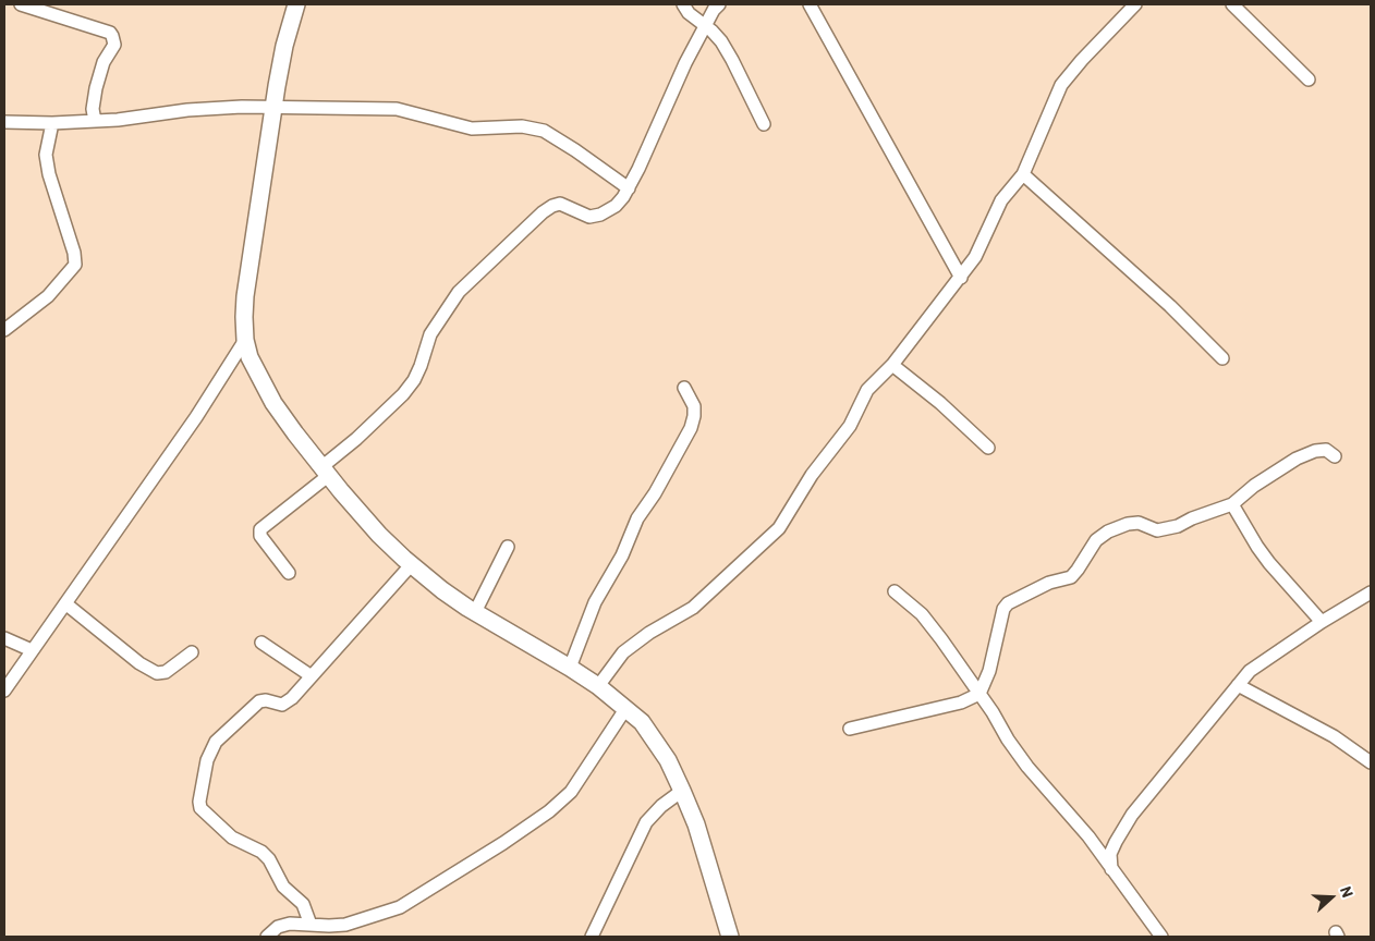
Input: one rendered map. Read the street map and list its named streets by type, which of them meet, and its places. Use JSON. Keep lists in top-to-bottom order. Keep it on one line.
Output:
{"north":"right"}
